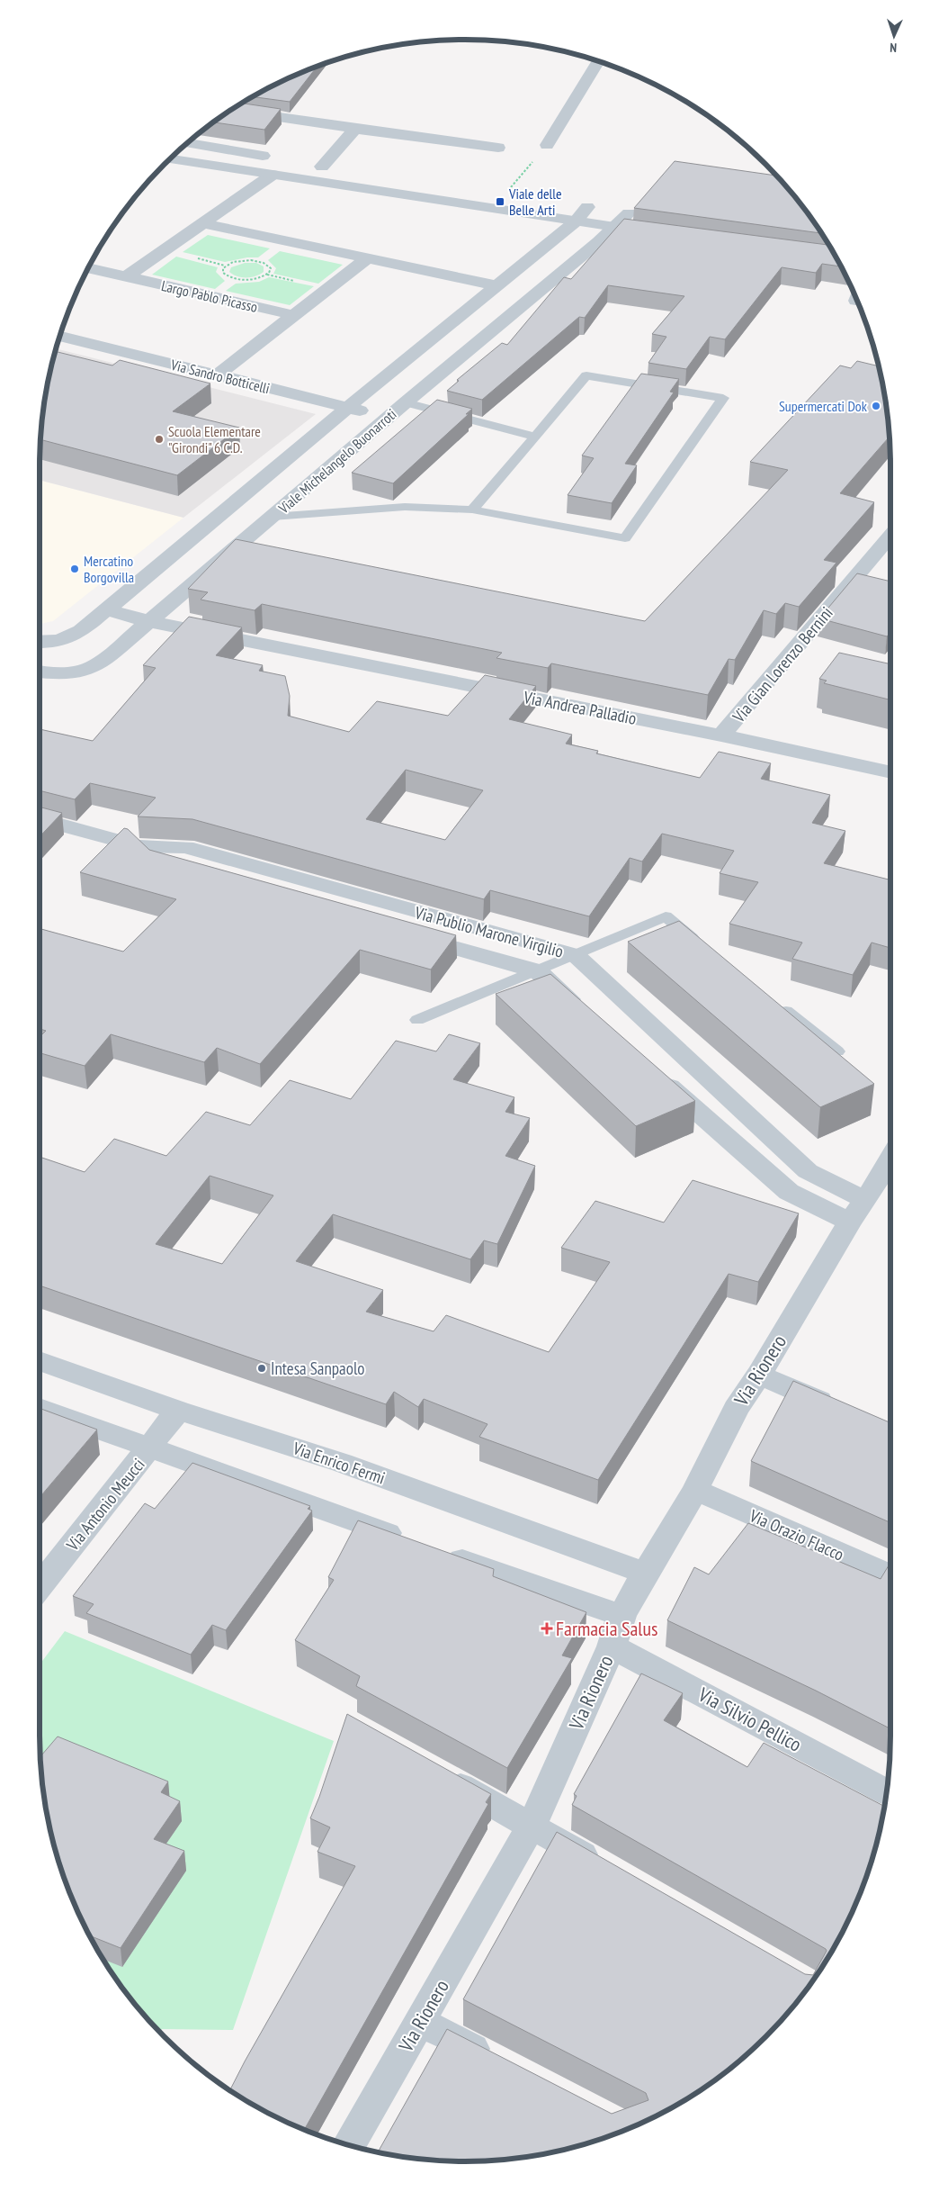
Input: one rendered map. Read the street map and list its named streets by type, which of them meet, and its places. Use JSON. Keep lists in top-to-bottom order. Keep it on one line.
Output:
{"streets":{"street":["Largo Pablo Picasso","Via Sandro Botticelli","Viale Michelangelo Buonarroti","Via Gian Lorenzo Bernini","Via Andrea Palladio","Via Publio Marone Virgilio","Via Rionero","Via Enrico Fermi","Via Antonio Meucci","Via Orazio Flacco","Via Silvio Pellico"]},"crossings":[["Largo Pablo Picasso","Via Sandro Botticelli"],["Via Sandro Botticelli","Viale Michelangelo Buonarroti"],["Viale Michelangelo Buonarroti","Via Andrea Palladio"],["Via Gian Lorenzo Bernini","Via Andrea Palladio"],["Via Publio Marone Virgilio","Via Rionero"],["Via Rionero","Via Enrico Fermi"],["Via Rionero","Via Orazio Flacco"],["Via Rionero","Via Silvio Pellico"],["Via Enrico Fermi","Via Antonio Meucci"]],"places":{"transit":["Viale delle Belle Arti"],"other":["Supermercati Dok","Scuola Elementare \"Girondi\" 6 C.D.","Mercatino Borgovilla","Intesa Sanpaolo"],"health":["Farmacia Salus"]},"north":"bottom"}
